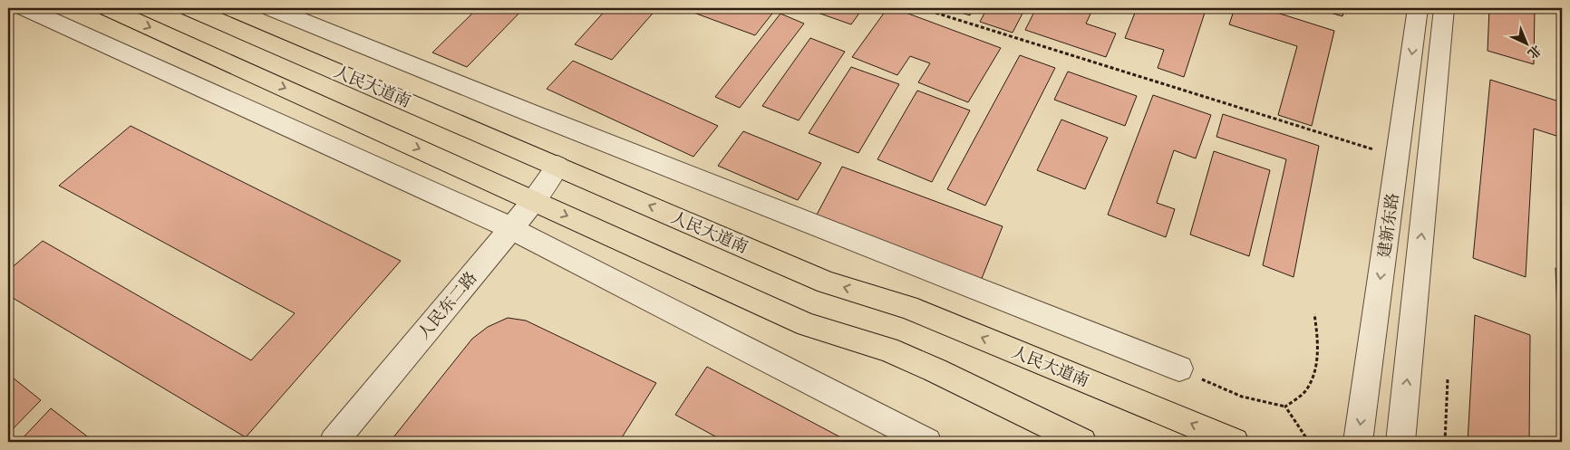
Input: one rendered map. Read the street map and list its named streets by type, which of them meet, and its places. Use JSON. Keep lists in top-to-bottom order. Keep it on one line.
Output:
{"streets":{"main road":["人民大道南"],"street":["建新东路","人民东二路"]},"crossings":[["人民大道南","人民东二路"]],"north":"bottom right"}
